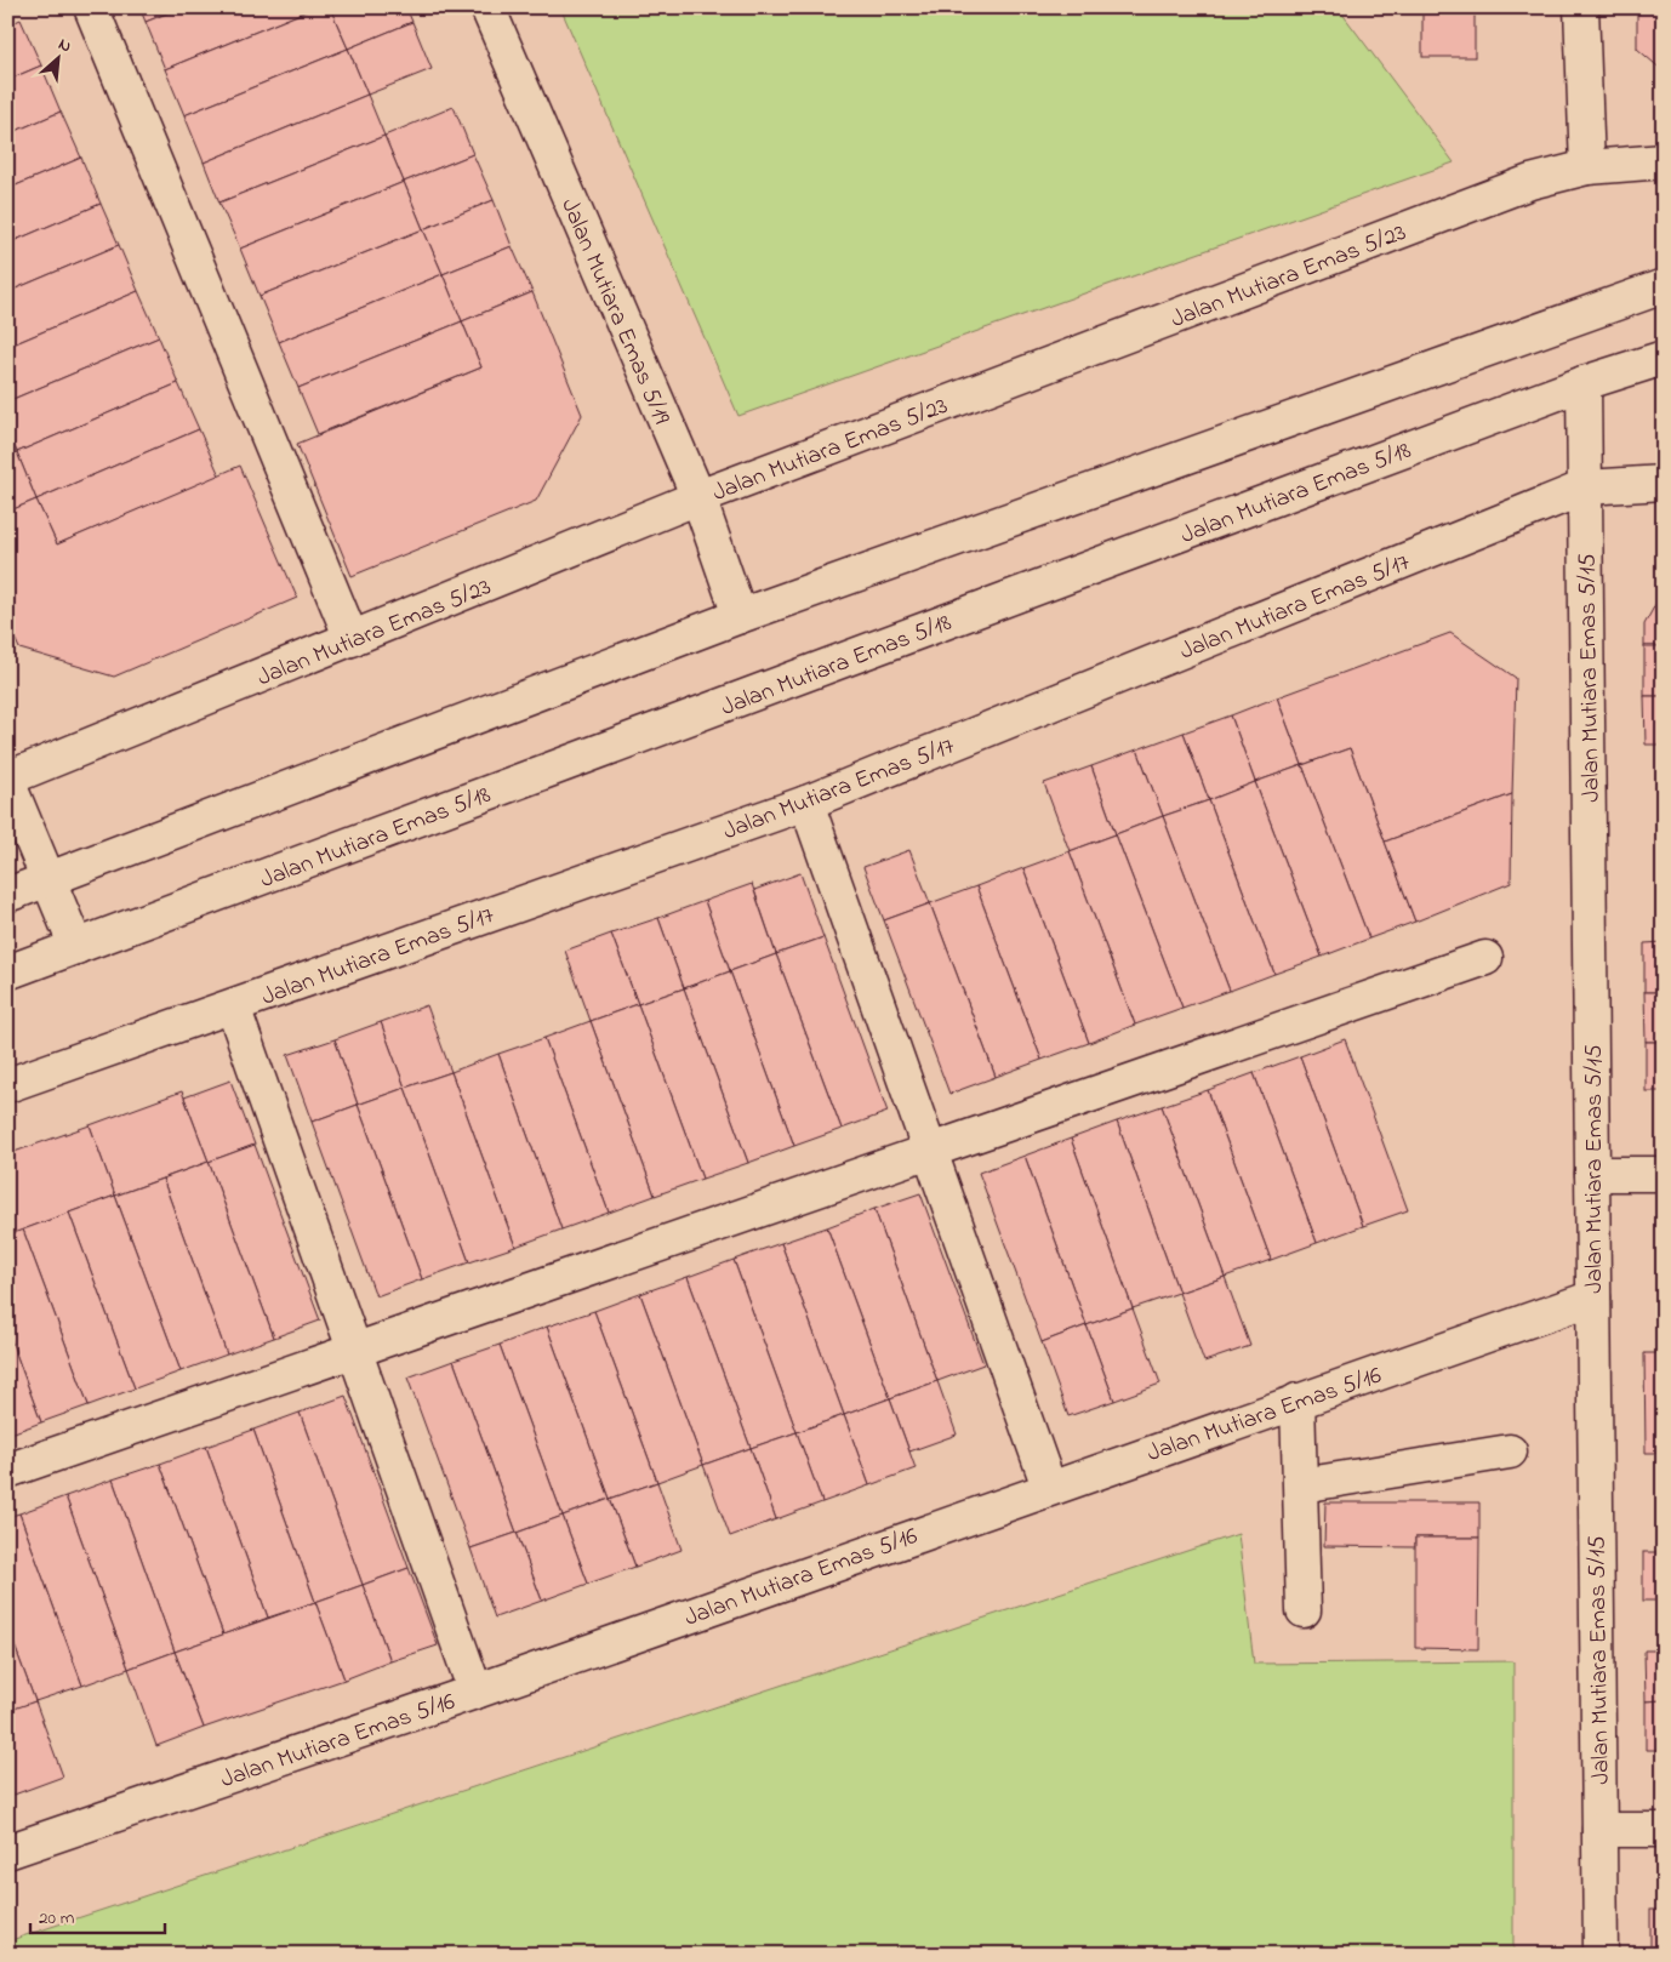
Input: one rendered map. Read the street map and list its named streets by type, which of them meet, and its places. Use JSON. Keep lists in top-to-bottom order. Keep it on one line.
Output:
{"streets":{"street":["Jalan Mutiara Emas 5/23","Jalan Mutiara Emas 5/19","Jalan Mutiara Emas 5/18","Jalan Mutiara Emas 5/17","Jalan Mutiara Emas 5/15","Jalan Mutiara Emas 5/16"]},"crossings":[["Jalan Mutiara Emas 5/23","Jalan Mutiara Emas 5/19"],["Jalan Mutiara Emas 5/18","Jalan Mutiara Emas 5/15"],["Jalan Mutiara Emas 5/17","Jalan Mutiara Emas 5/15"],["Jalan Mutiara Emas 5/15","Jalan Mutiara Emas 5/16"]],"scale_bar":"20 m","north":"top right"}
